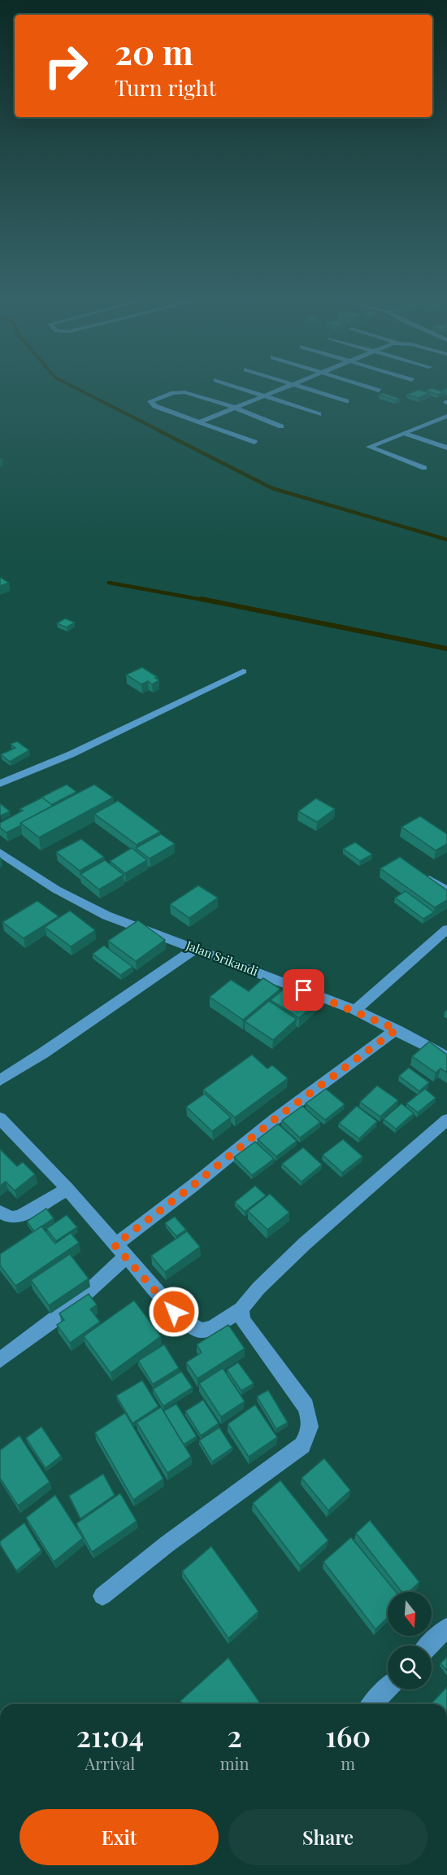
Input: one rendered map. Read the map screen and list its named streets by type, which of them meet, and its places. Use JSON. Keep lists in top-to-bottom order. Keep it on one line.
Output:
{"streets":{"street":["Jalan Srikandi"]},"north":"bottom","page":{"turn":["20 m","Turn right"],"eta":["21:04","Arrival","2","min","160","m"],"buttons":["Exit","Share"]}}
